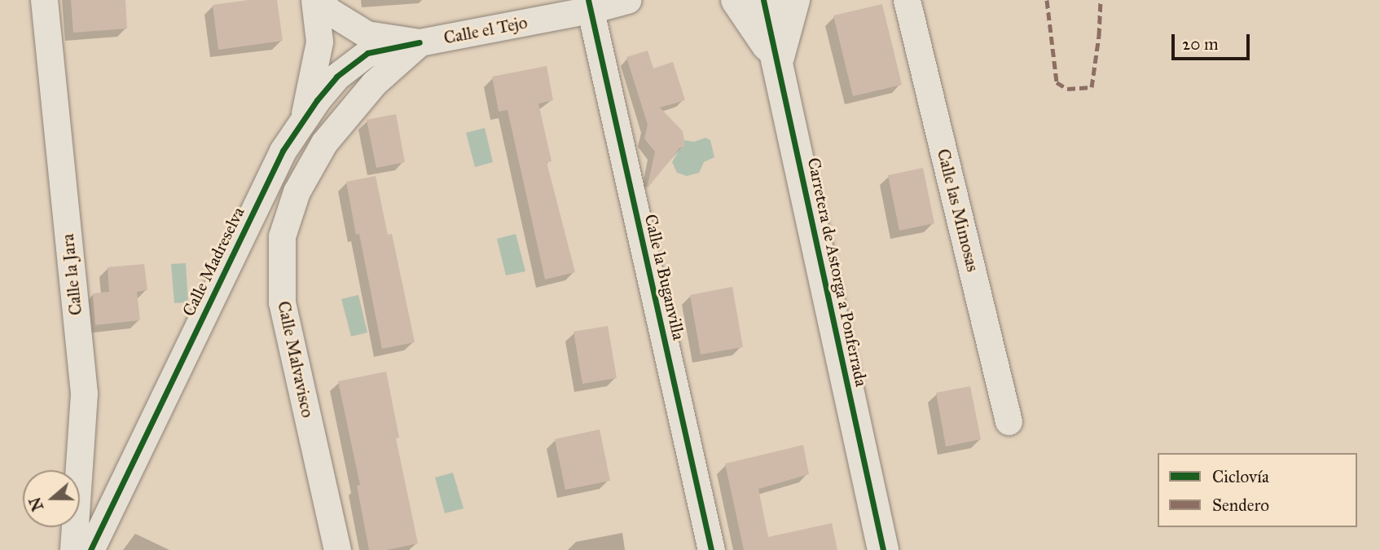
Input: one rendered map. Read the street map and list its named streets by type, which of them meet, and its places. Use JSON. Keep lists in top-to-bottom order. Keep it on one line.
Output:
{"streets":{"main road":["Carretera de Astorga a Ponferrada"],"street":["Calle el Tejo","Calle las Mimosas","Calle Madreselva","Calle la Jara","Calle la Buganvilla","Calle Malvavisco"]},"crossings":[["Calle el Tejo","Calle Madreselva"],["Calle el Tejo","Calle la Buganvilla"],["Calle el Tejo","Calle Malvavisco"],["Calle Madreselva","Calle Malvavisco"]],"legend":["Ciclovía","Sendero"],"scale_bar":"20 m","north":"left"}
